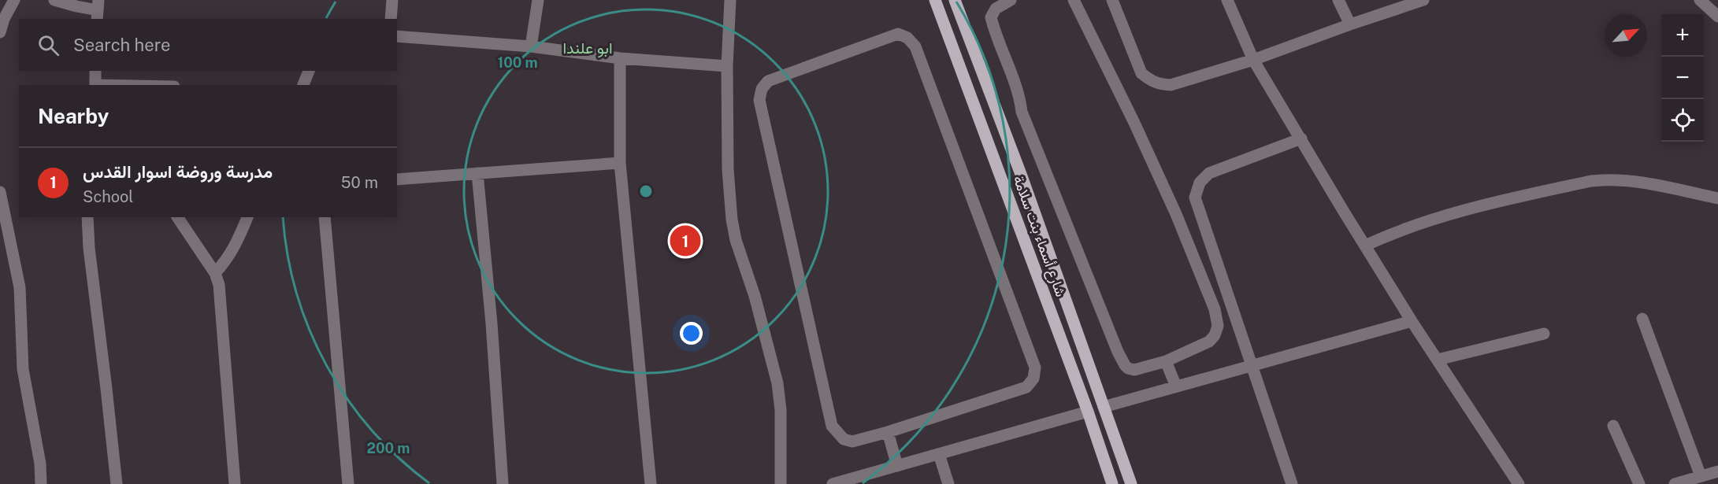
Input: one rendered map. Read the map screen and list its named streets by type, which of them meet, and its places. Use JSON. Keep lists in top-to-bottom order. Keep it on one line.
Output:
{"streets":{"main road":["شارع أسماء بنت سلامة"]},"districts":["ابو علندا"],"north":"top right","page":{"map_buttons":["+","−"],"search":"Search here","heading":"Nearby","list":[{"mark":"1","name":"مدرسة وروضة اسوار القدس","note":"School","value":"50 m"}],"pins":"1"},"rings":["100 m","200 m"]}
